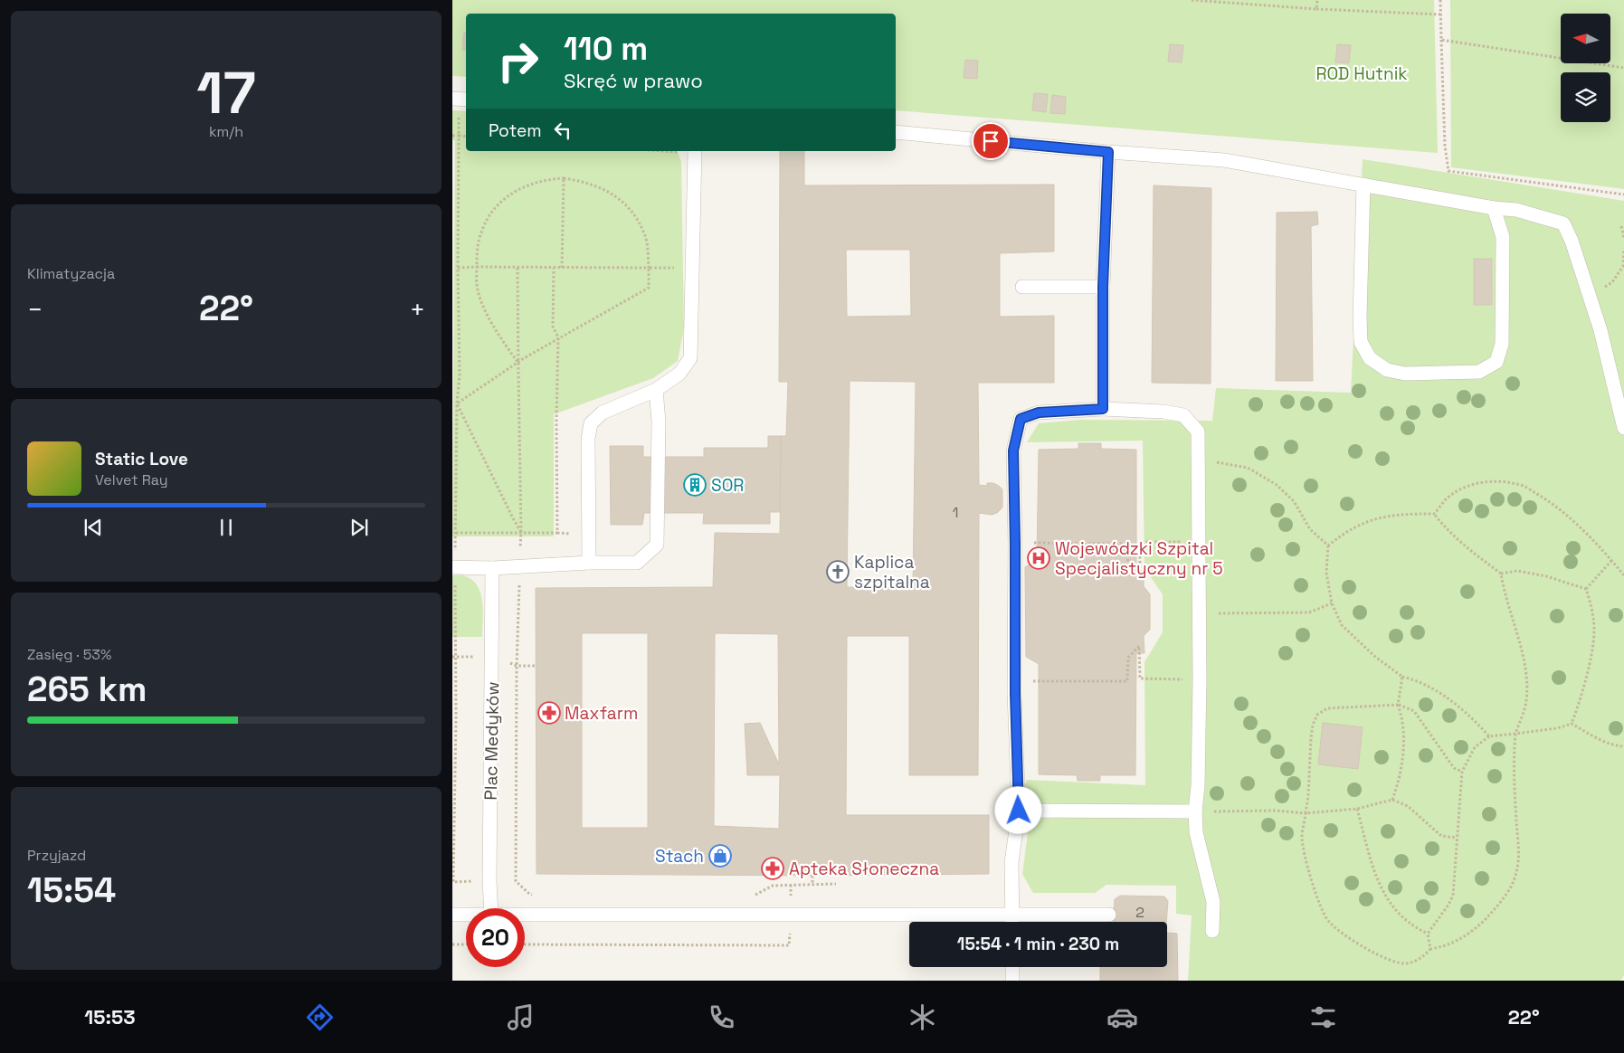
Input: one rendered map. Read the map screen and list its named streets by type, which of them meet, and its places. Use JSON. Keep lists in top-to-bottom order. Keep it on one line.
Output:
{"streets":{"lane":["Plac Medyków"]},"parks":["ROD Hutnik"],"places":{"building":["SOR"],"hospital":["Wojewódzki Szpital Specjalistyczny nr 5"],"church":["Kaplica szpitalna"],"pharmacy":["Maxfarm","Apteka Słoneczna"],"shop":["Stach"]},"house_numbers":["1","2"],"north":"left","page":{"tile":[["17","km/h"],"Klimatyzacja",["Zasięg · 53%","265 km"],["Przyjazd","15:54"]],"turn":["110 m","Skręć w prawo"],"then":"Potem","heat":["−","22°","+"],"song":["Static Love","Velvet Ray"],"limit":"20","trip":"15:54 · 1 min · 230 m","tabs":["15:53","22°"]}}
